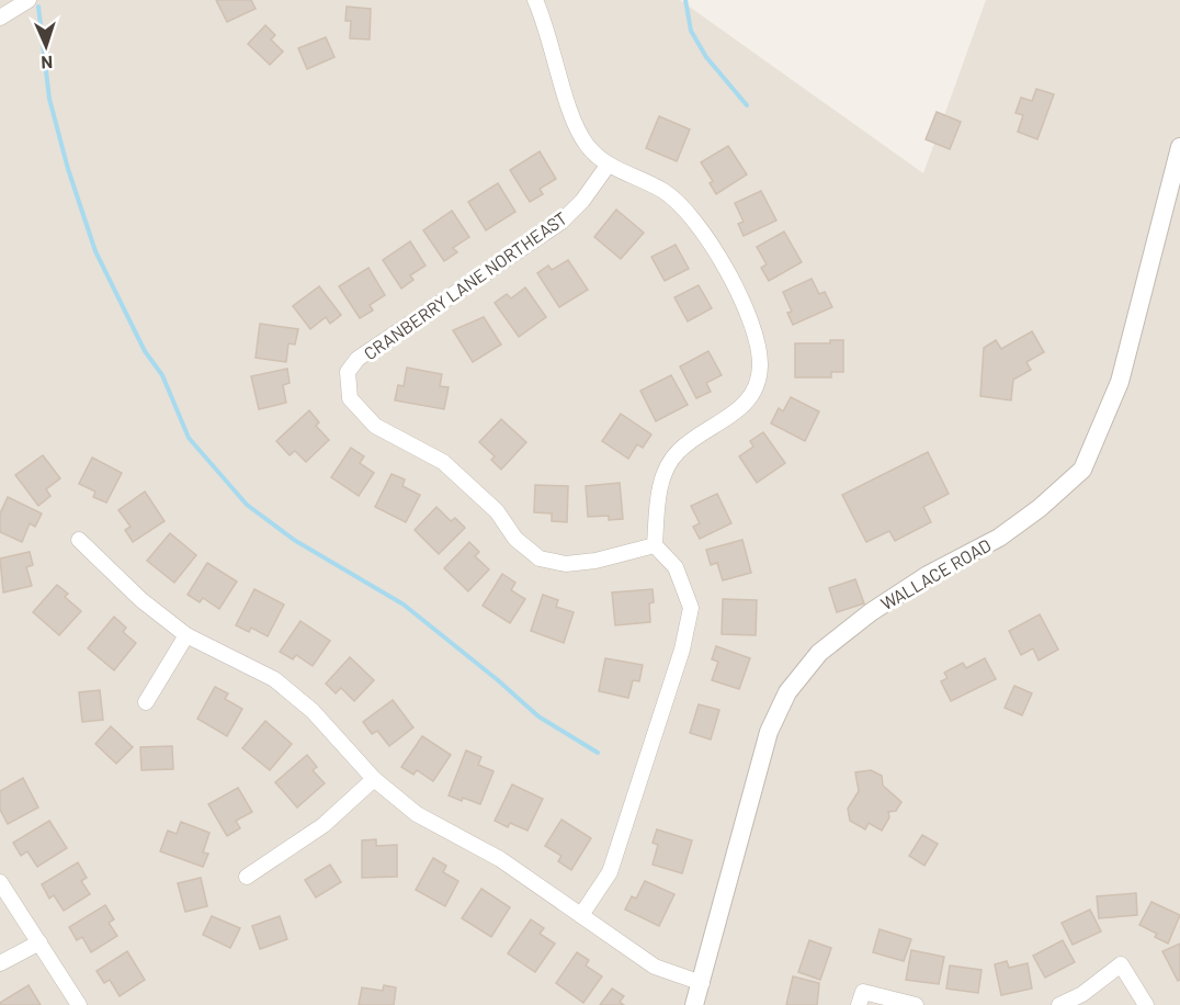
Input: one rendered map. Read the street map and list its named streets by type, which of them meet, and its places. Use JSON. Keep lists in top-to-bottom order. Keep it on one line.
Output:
{"streets":{"street":["CRANBERRY LANE NORTHEAST","WALLACE ROAD"]},"north":"bottom"}
